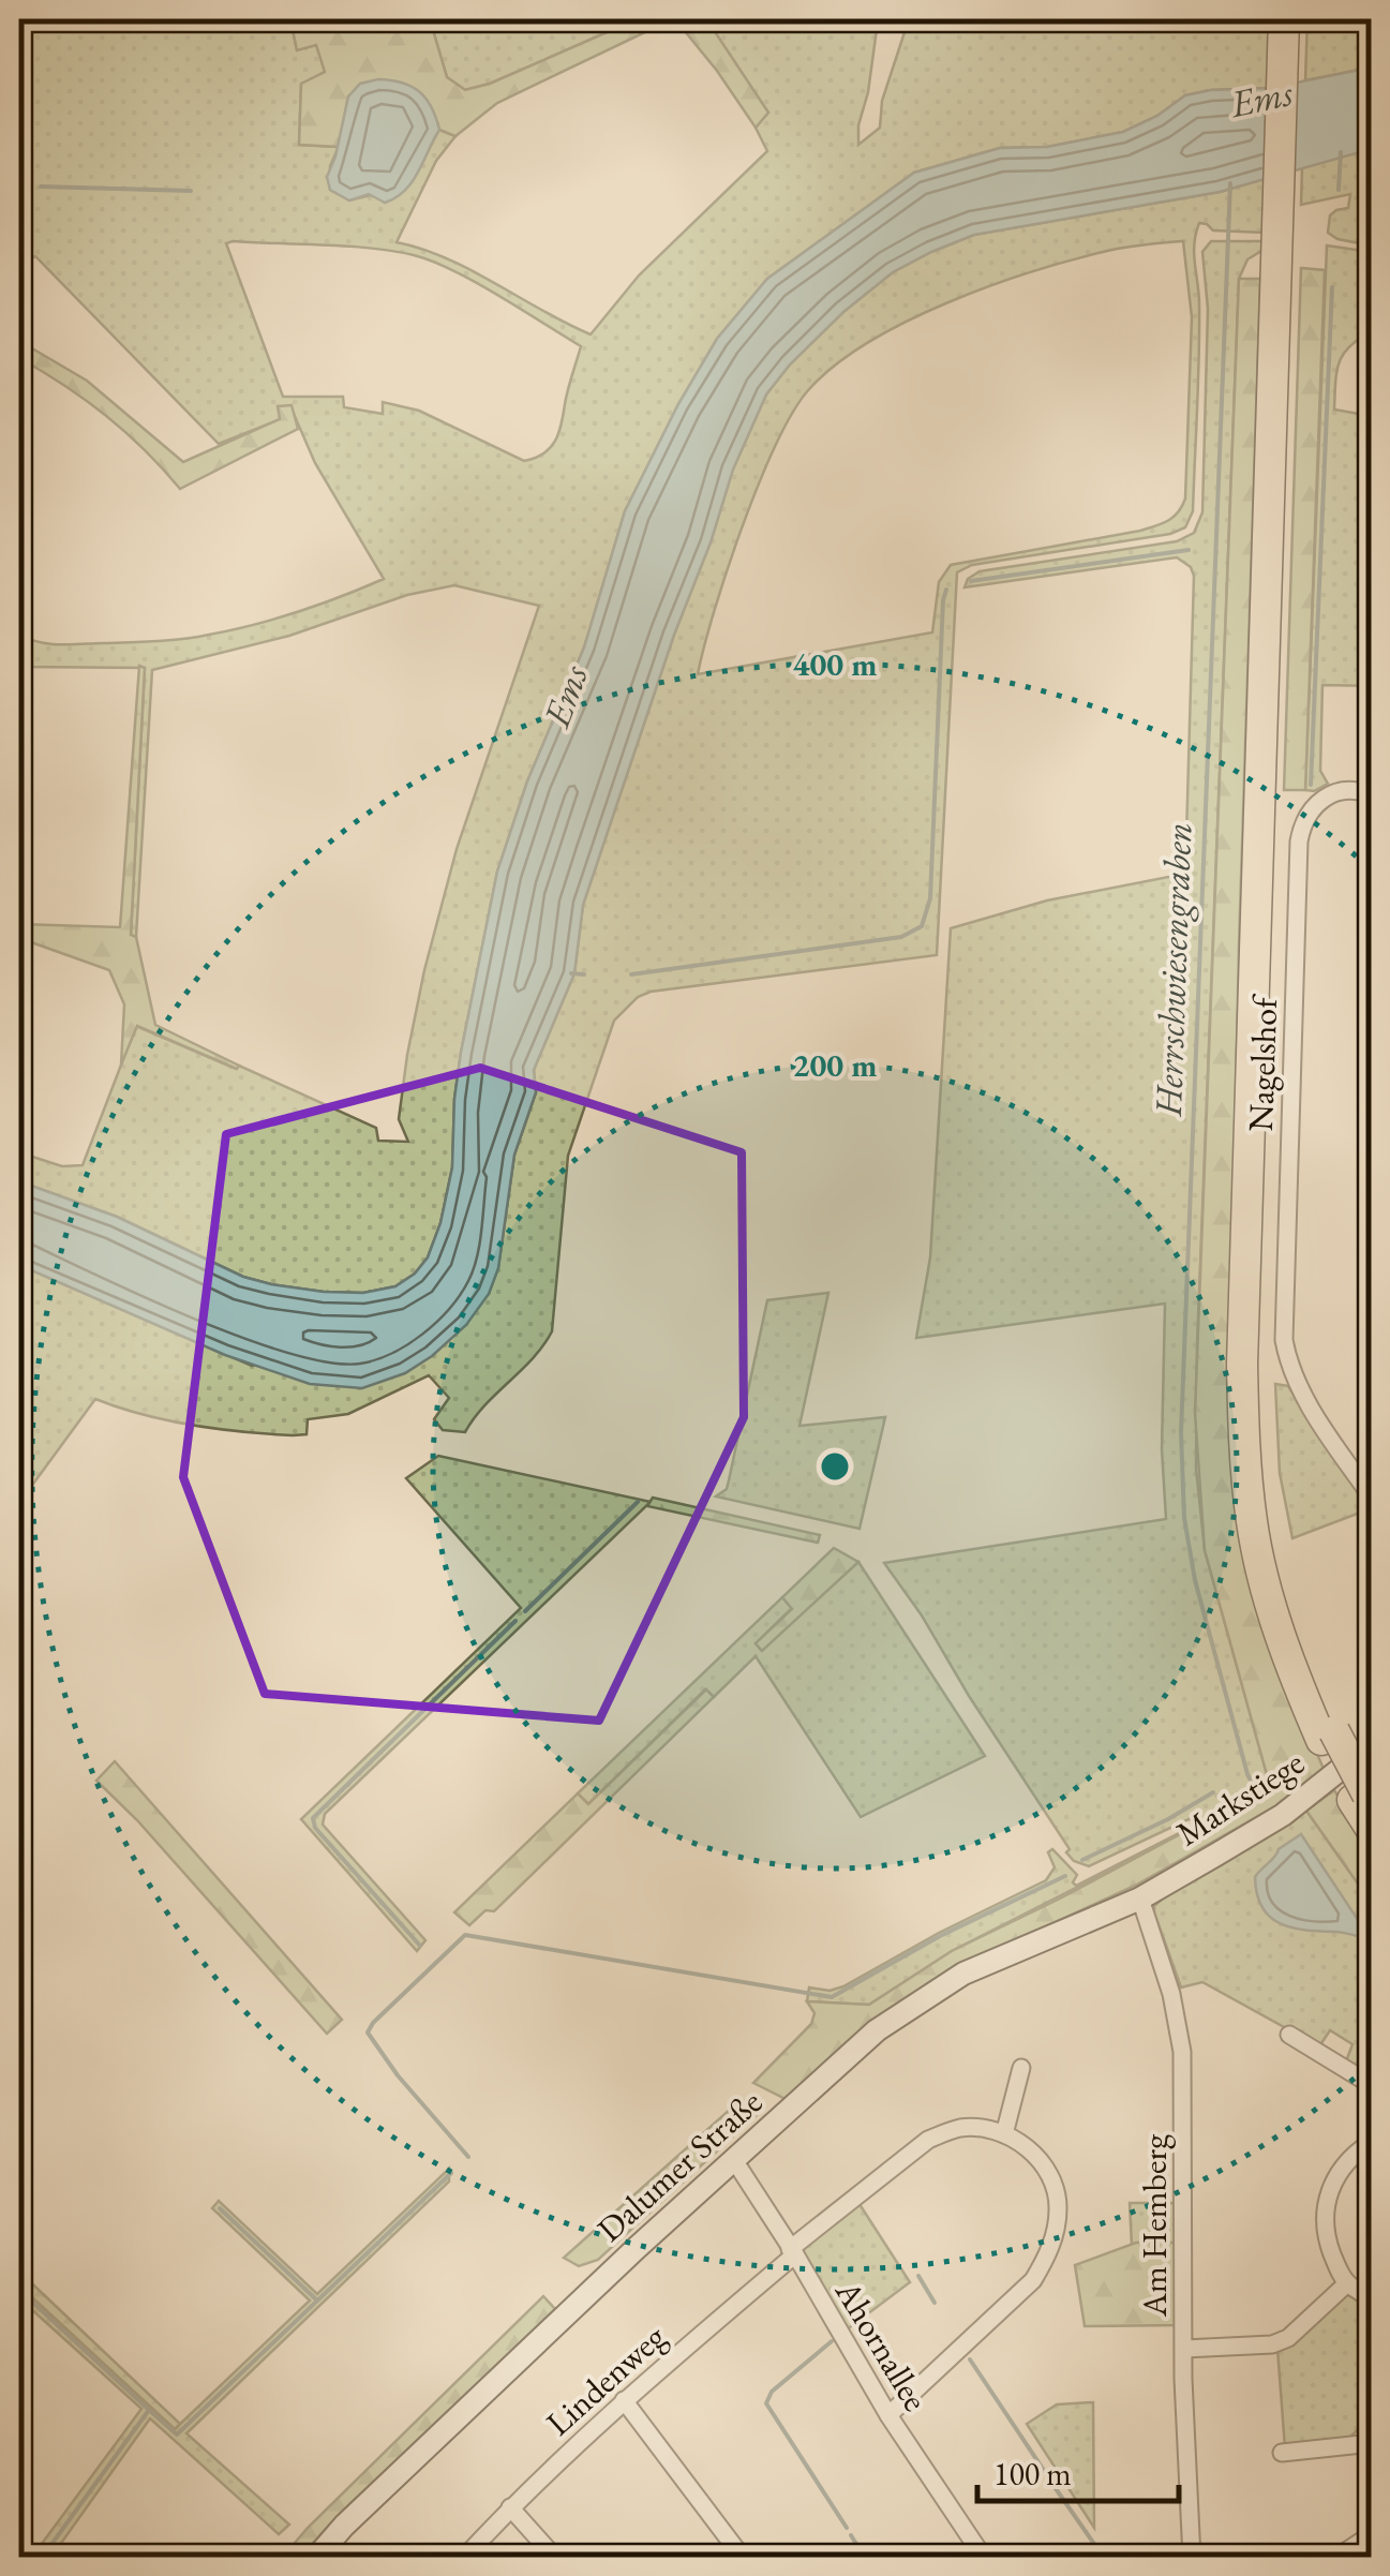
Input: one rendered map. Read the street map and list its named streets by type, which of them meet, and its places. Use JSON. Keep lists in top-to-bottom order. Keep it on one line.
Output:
{"streets":{"street":["Nagelshof","Markstiege","Dalumer Straße","Am Hemberg","Ahornallee","Lindenweg"]},"crossings":[["Markstiege","Dalumer Straße"],["Markstiege","Am Hemberg"],["Dalumer Straße","Am Hemberg"],["Dalumer Straße","Ahornallee"],["Ahornallee","Lindenweg"]],"water":["Ems","Herrschwiesengraben"],"scale_bar":"100 m","rings":["400 m","200 m"]}
